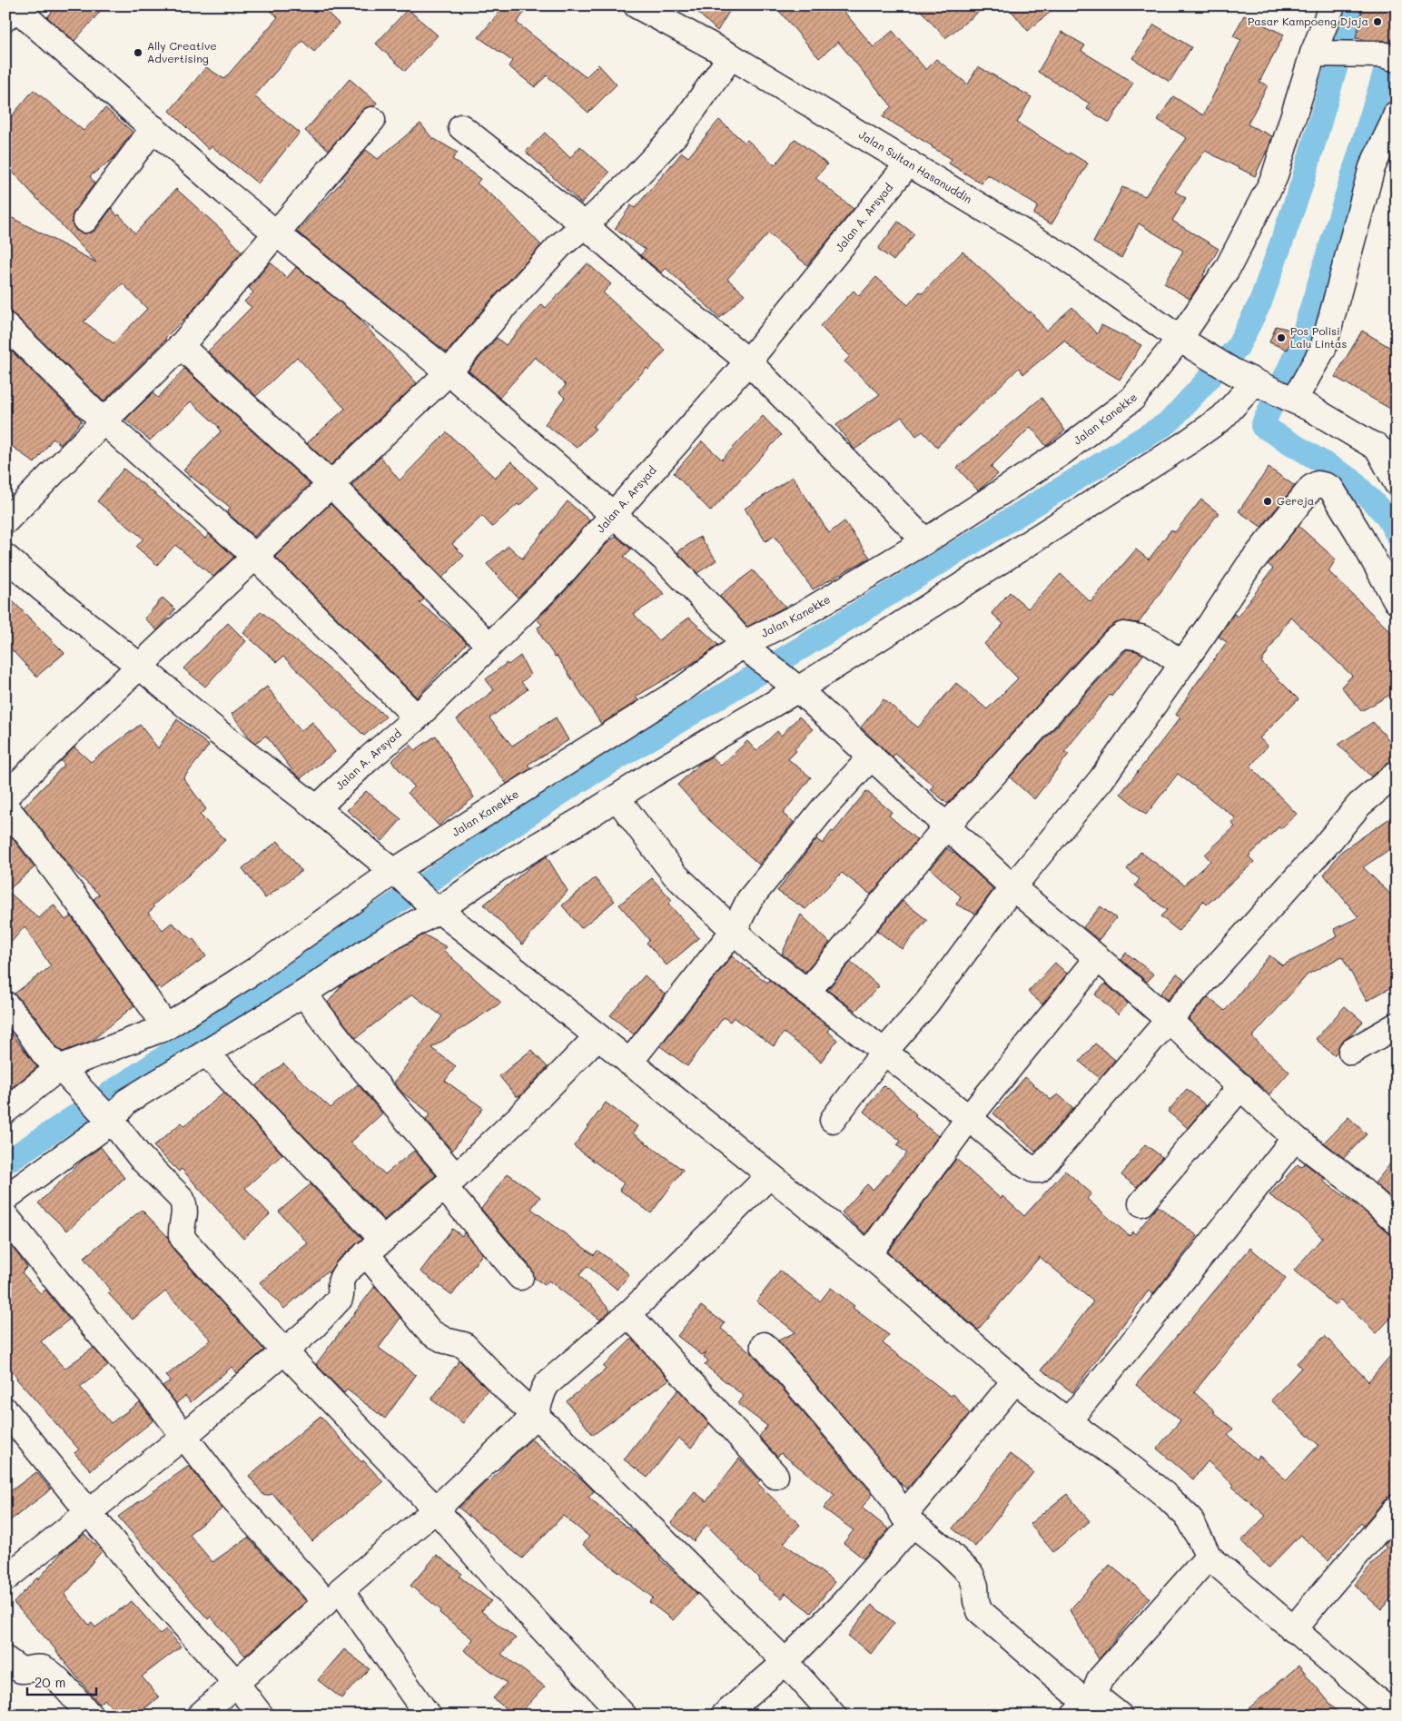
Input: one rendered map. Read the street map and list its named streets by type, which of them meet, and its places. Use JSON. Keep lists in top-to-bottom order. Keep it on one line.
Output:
{"streets":{"main road":["Jalan Sultan Hasanuddin","Jalan A. Arsyad","Jalan Kanekke"]},"crossings":[["Jalan Sultan Hasanuddin","Jalan A. Arsyad"],["Jalan Sultan Hasanuddin","Jalan Kanekke"]],"places":["Pasar Kampoeng Djaja","Ally Creative Advertising","Pos Polisi Lalu Lintas","Gereja"],"scale_bar":"20 m"}
